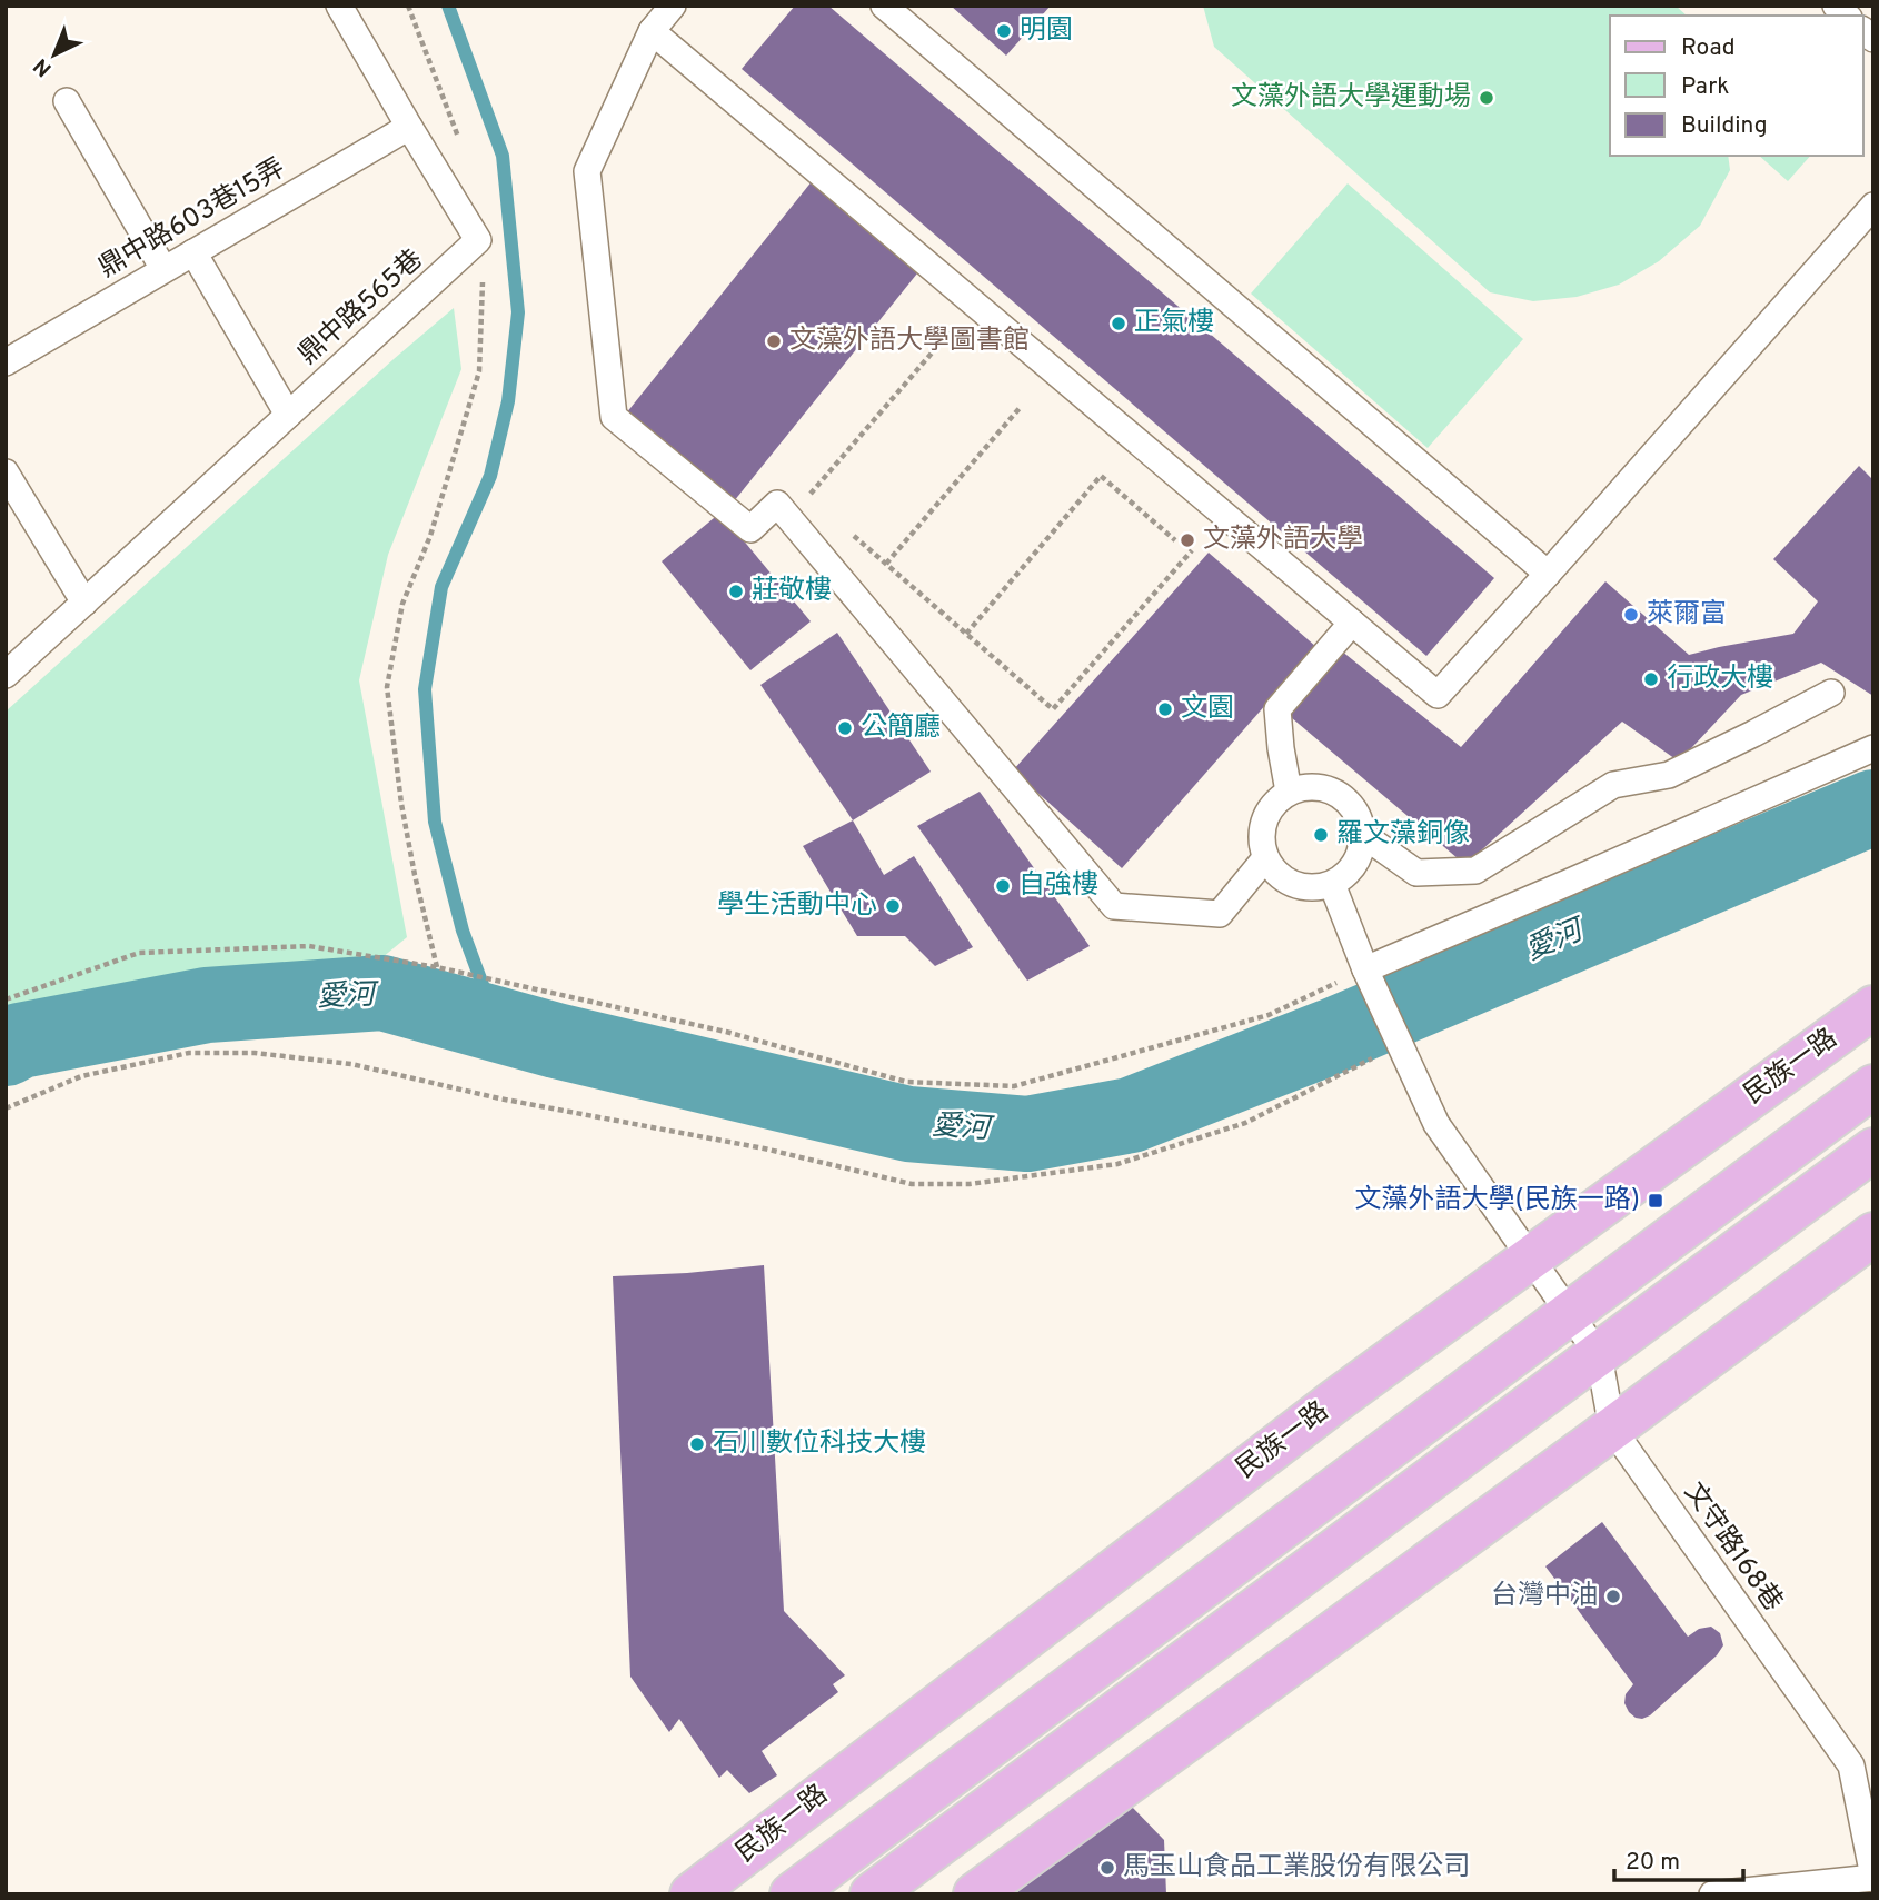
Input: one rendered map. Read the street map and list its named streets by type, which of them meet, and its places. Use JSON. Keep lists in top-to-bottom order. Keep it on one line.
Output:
{"streets":{"main road":["民族一路"],"lane":["鼎中路603巷15弄","鼎中路565巷","文守路168巷"]},"crossings":[["鼎中路603巷15弄","鼎中路565巷"],["民族一路","文守路168巷"]],"water":["愛河"],"places":{"other":["明園","文藻外語大學運動場","正氣樓","文藻外語大學圖書館","文藻外語大學","莊敬樓","萊爾富","行政大樓","文園","公簡廳","羅文藻銅像","自強樓","學生活動中心","石川數位科技大樓","台灣中油","馬玉山食品工業股份有限公司"],"transit":["文藻外語大學(民族一路)"]},"legend":["Road","Park","Building"],"scale_bar":"20 m","north":"bottom left"}
